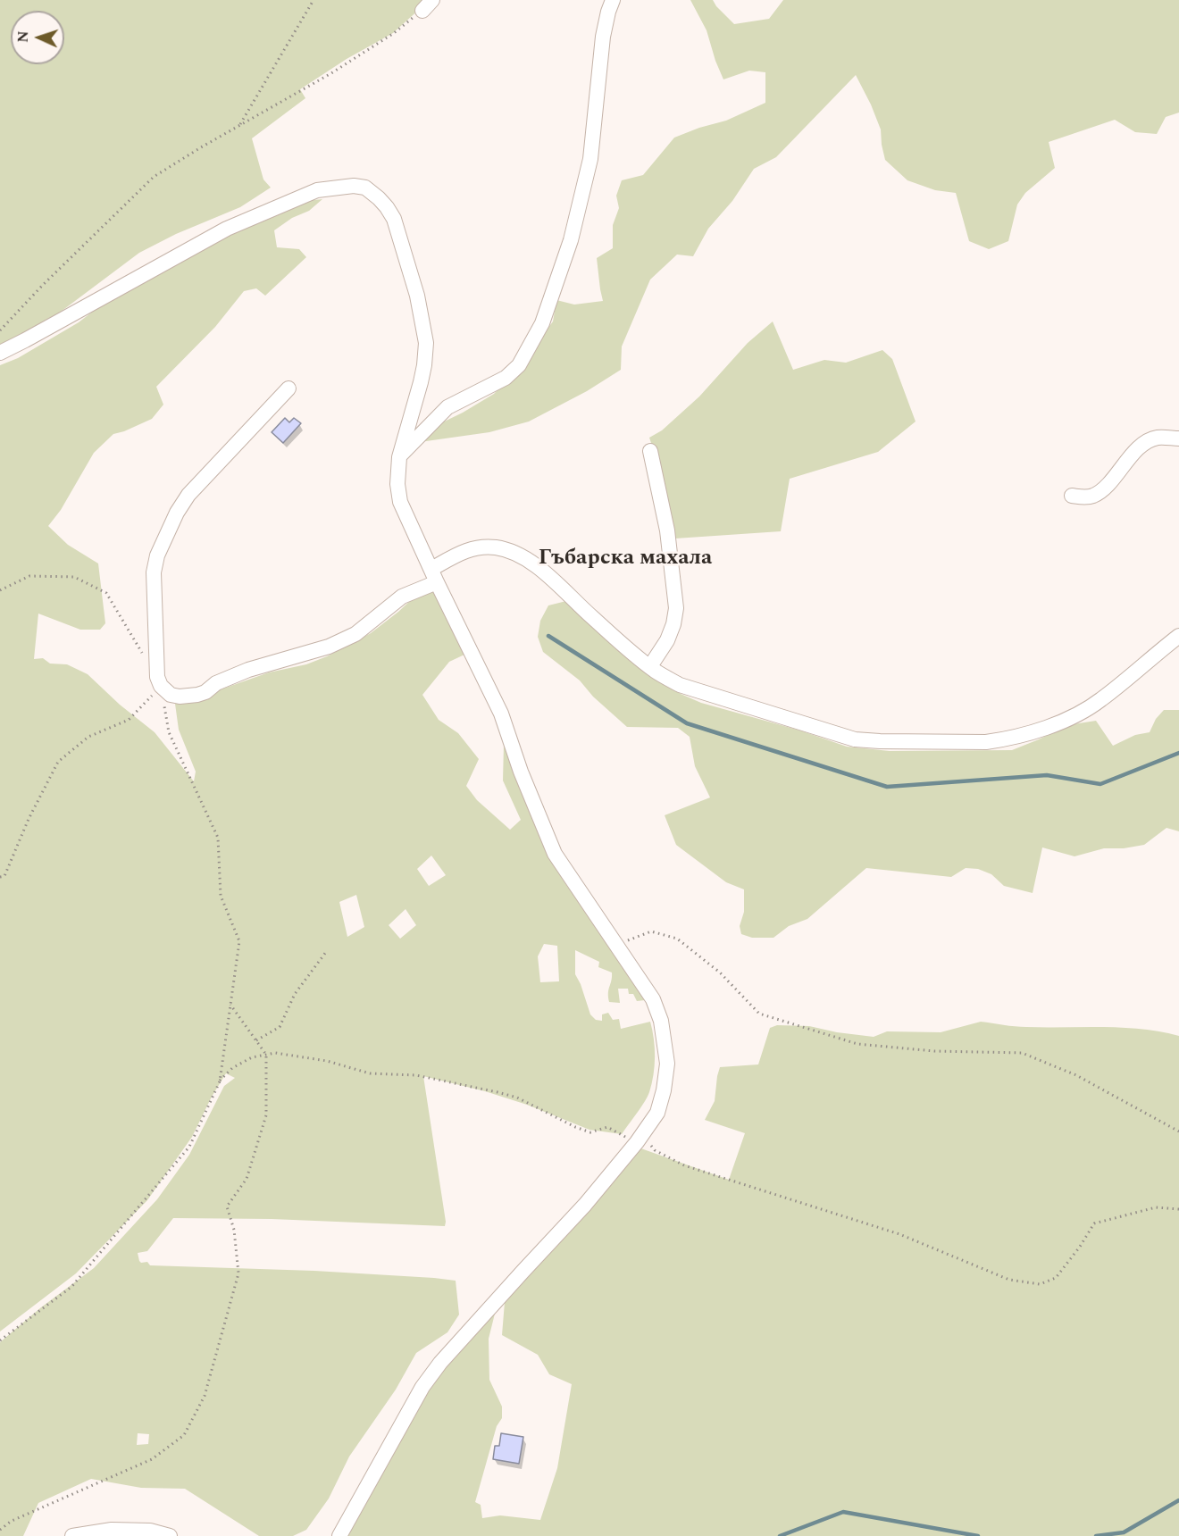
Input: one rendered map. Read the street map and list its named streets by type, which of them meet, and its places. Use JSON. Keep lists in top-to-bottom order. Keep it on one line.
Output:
{"districts":["Гъбарска махала"],"north":"left"}
